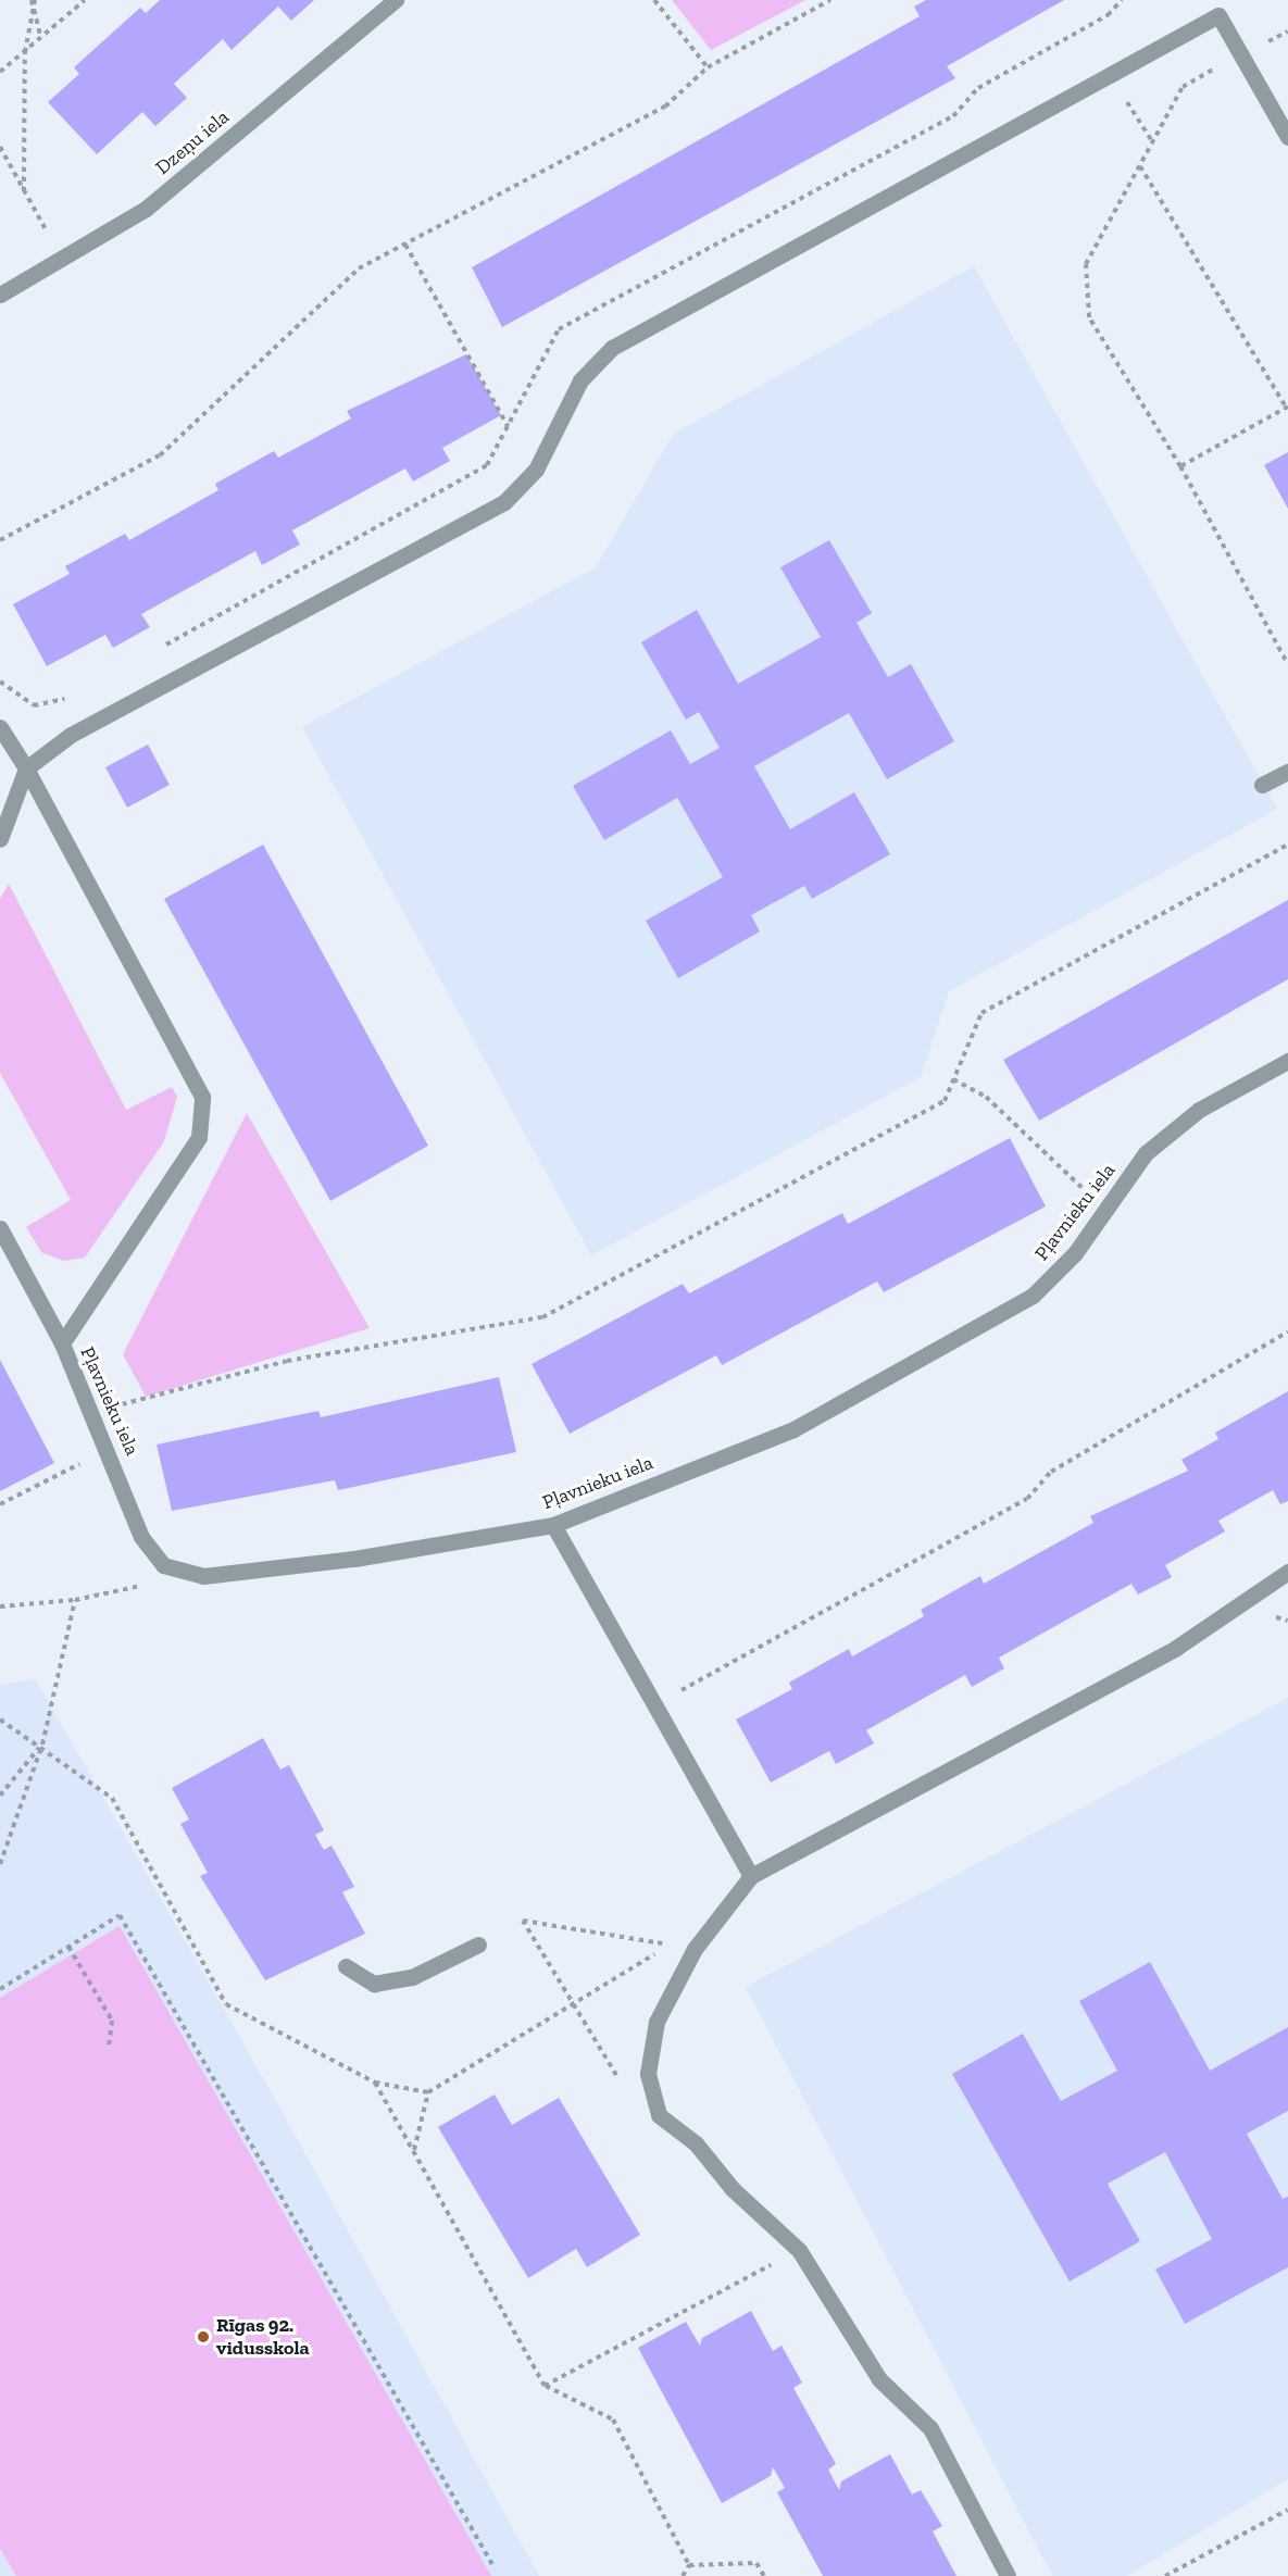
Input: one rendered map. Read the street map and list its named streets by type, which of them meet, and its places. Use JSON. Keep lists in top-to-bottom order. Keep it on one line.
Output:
{"streets":{"street":["Dzeņu iela","Pļavnieku iela"]},"places":["Rīgas 92. vidusskola"]}
